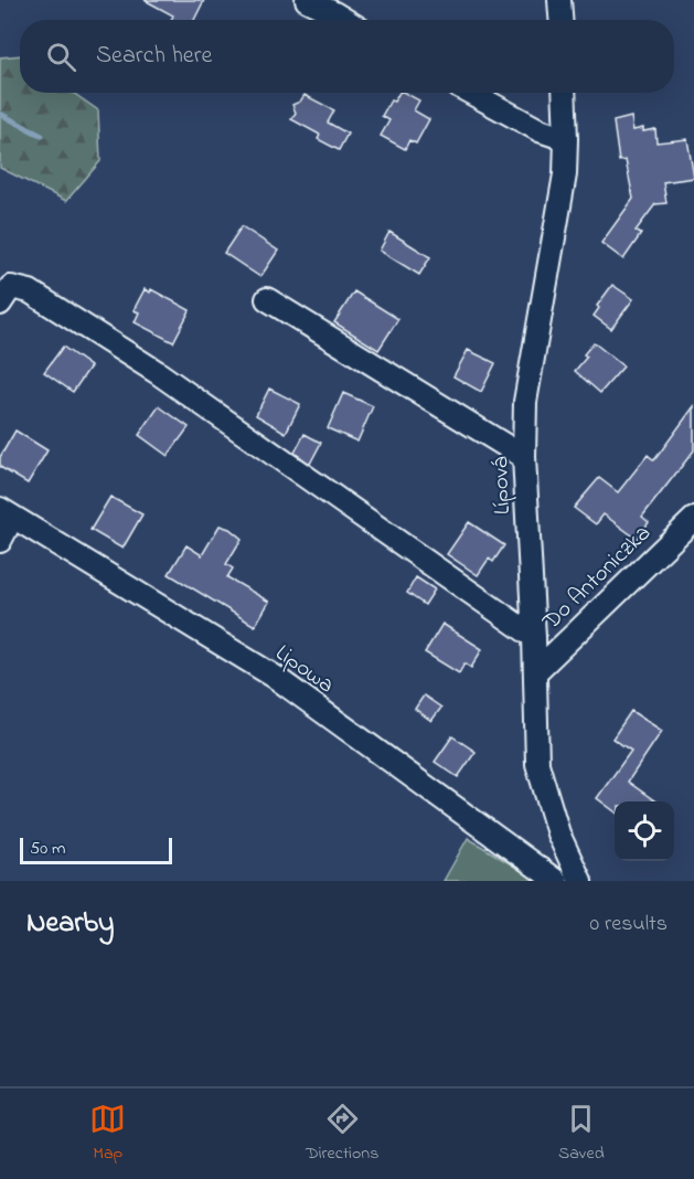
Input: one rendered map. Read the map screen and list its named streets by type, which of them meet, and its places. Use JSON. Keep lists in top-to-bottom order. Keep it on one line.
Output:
{"streets":{"street":["Lípová","Do Antoniczka","Lipowa"]},"crossings":[["Lípová","Do Antoniczka"]],"scale_bar":"50 m","page":{"search":"Search here","scale":"50 m","heading":["Nearby","0 results"],"nav":["Map","Directions","Saved"]}}
